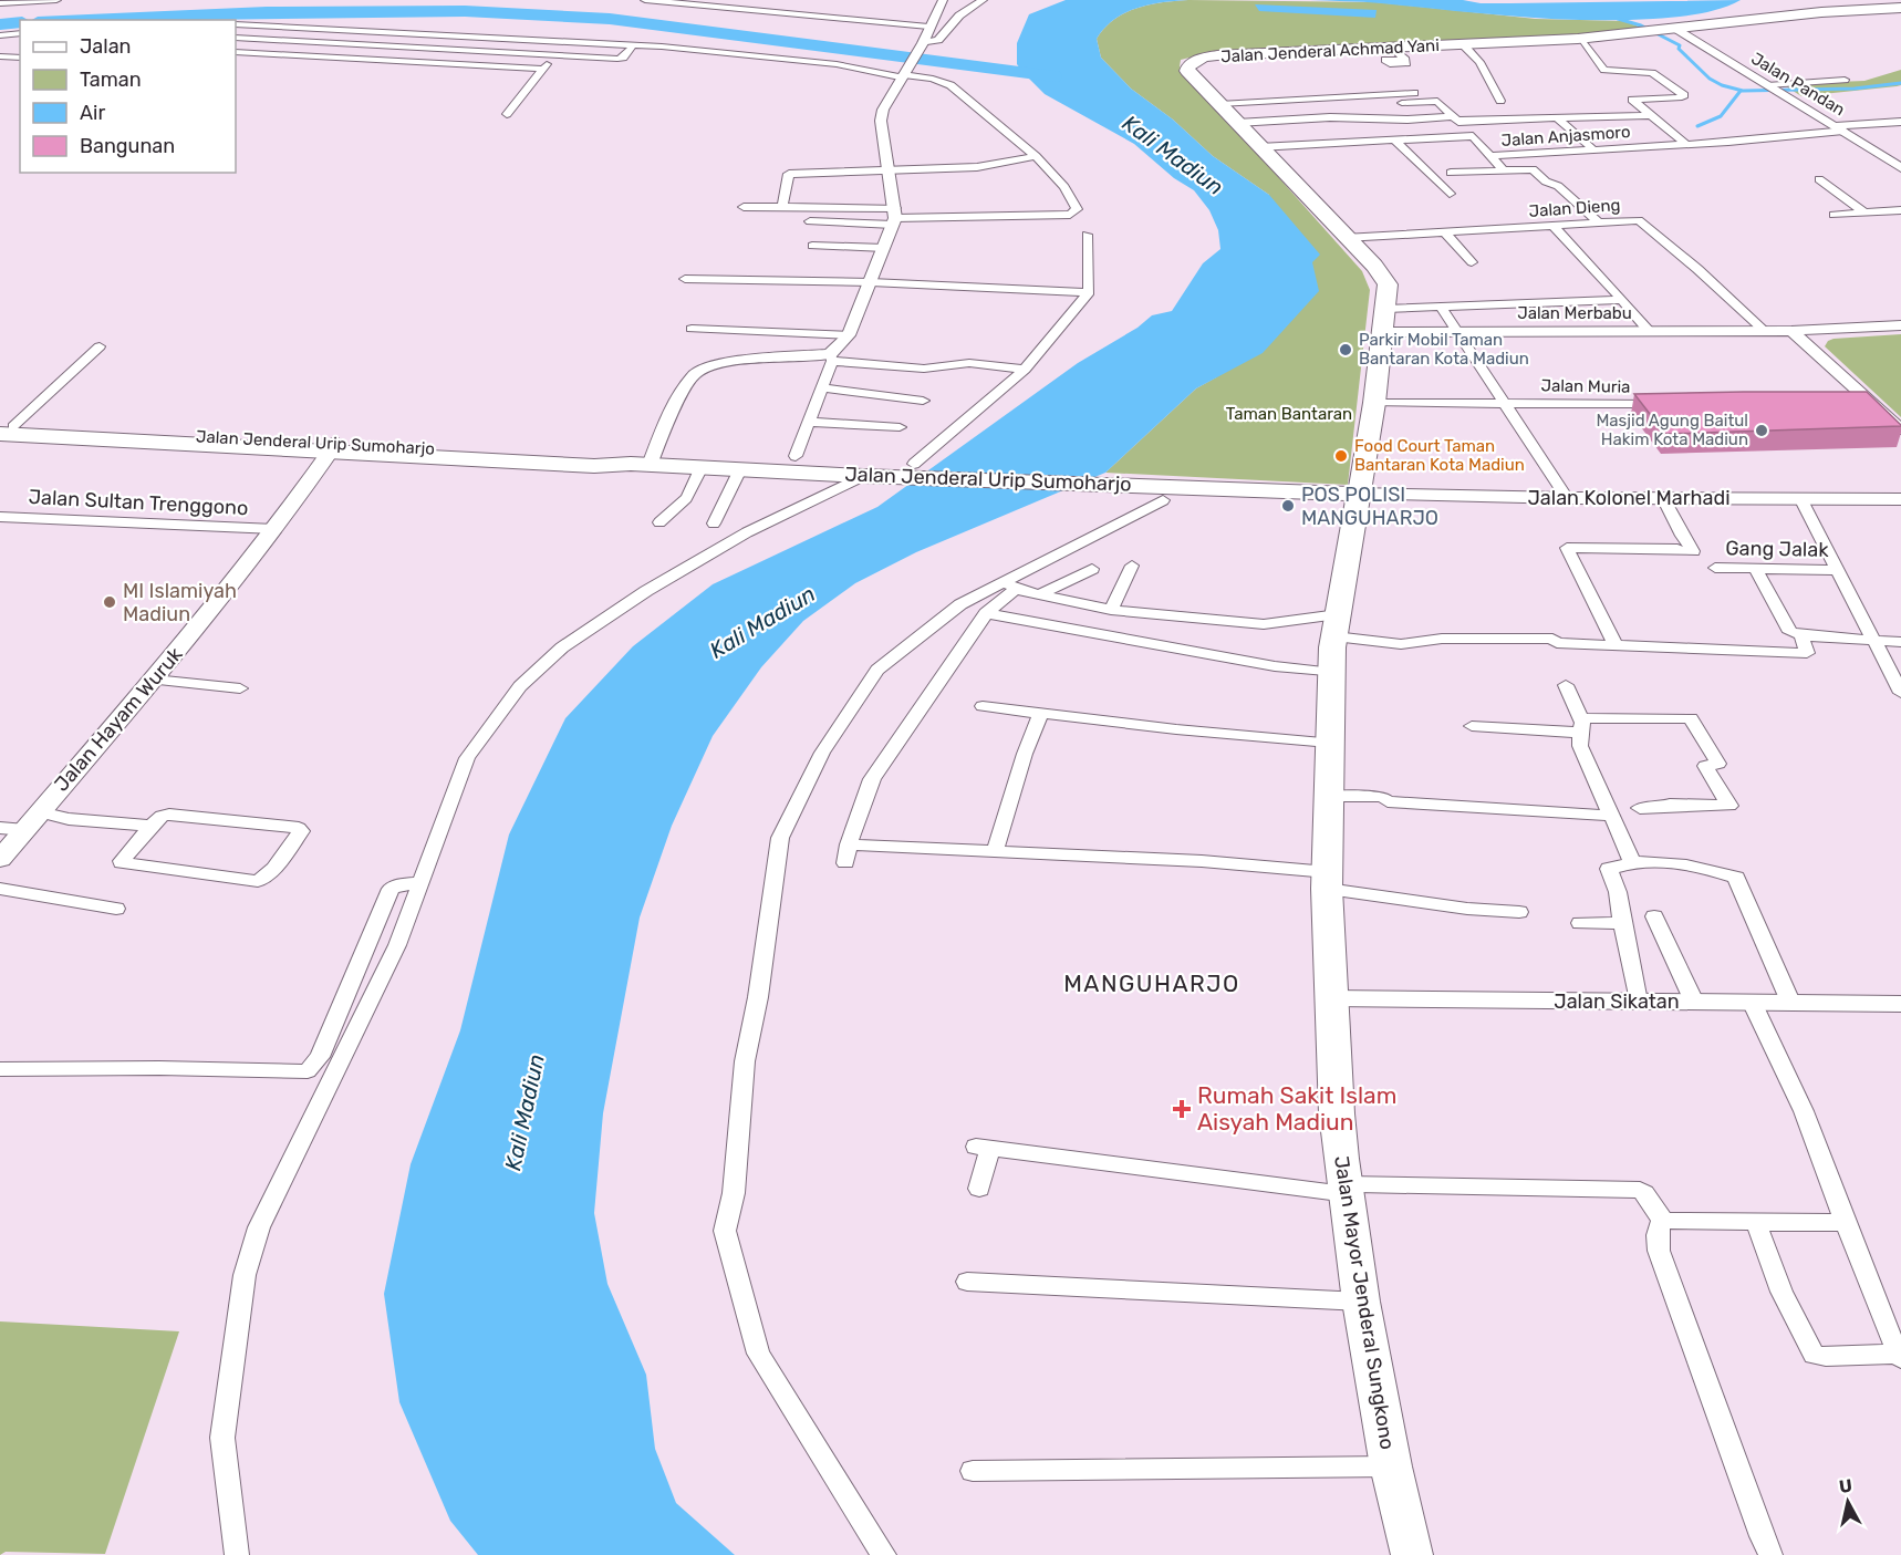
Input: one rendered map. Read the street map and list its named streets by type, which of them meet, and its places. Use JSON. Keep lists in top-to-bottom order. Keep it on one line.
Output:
{"streets":{"highway":["Jalan Jenderal Achmad Yani","Jalan Jenderal Urip Sumoharjo","Jalan Mayor Jenderal Sungkono"],"main road":["Jalan Kolonel Marhadi","Jalan Hayam Wuruk"],"street":["Jalan Pandan","Jalan Anjasmoro","Jalan Dieng","Jalan Merbabu","Jalan Muria","Jalan Sultan Trenggono","Gang Jalak","Jalan Sikatan"]},"crossings":[["Jalan Jenderal Achmad Yani","Jalan Pandan"],["Jalan Jenderal Achmad Yani","Jalan Anjasmoro"],["Jalan Jenderal Achmad Yani","Jalan Dieng"],["Jalan Jenderal Achmad Yani","Jalan Merbabu"],["Jalan Jenderal Achmad Yani","Jalan Muria"],["Jalan Jenderal Achmad Yani","Jalan Jenderal Urip Sumoharjo"],["Jalan Jenderal Achmad Yani","Jalan Kolonel Marhadi"],["Jalan Jenderal Achmad Yani","Jalan Mayor Jenderal Sungkono"],["Jalan Pandan","Jalan Anjasmoro"],["Jalan Dieng","Jalan Merbabu"],["Jalan Jenderal Urip Sumoharjo","Jalan Kolonel Marhadi"],["Jalan Jenderal Urip Sumoharjo","Jalan Hayam Wuruk"],["Jalan Jenderal Urip Sumoharjo","Jalan Mayor Jenderal Sungkono"],["Jalan Kolonel Marhadi","Jalan Mayor Jenderal Sungkono"],["Jalan Sultan Trenggono","Jalan Hayam Wuruk"],["Jalan Sikatan","Jalan Mayor Jenderal Sungkono"]],"districts":["MANGUHARJO"],"water":["Kali Madiun"],"parks":["Taman Bantaran"],"places":{"other":["Parkir Mobil Taman Bantaran Kota Madiun","Masjid Agung Baitul Hakim Kota Madiun","Food Court Taman Bantaran Kota Madiun","POS POLISI MANGUHARJO","MI Islamiyah Madiun"],"health":["Rumah Sakit Islam Aisyah Madiun"]},"legend":["Jalan","Taman","Air","Bangunan"],"north":"top"}
